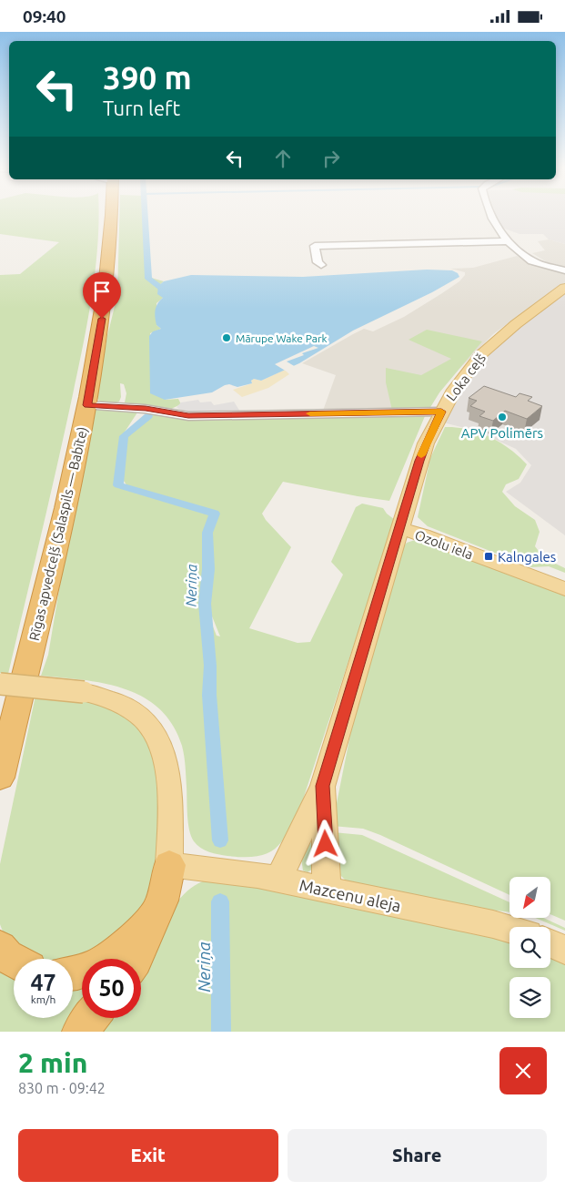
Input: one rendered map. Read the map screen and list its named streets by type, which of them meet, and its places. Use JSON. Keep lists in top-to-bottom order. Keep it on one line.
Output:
{"streets":{"highway":["Rīgas apvedceļš (Salaspils — Babīte)"],"main road":["Loka ceļš","Ozolu iela","Mazcenu aleja"]},"crossings":[["Loka ceļš","Ozolu iela"],["Loka ceļš","Mazcenu aleja"]],"water":["Neriņa"],"places":{"other":["Mārupe Wake Park","APV Polimērs"],"transit":["Kalngales"]},"north":"bottom left","page":{"status":"09:40","turn":["390 m","Turn left"],"speed":"47 km/h","limit":"50","heading":["2 min","830 m · 09:42"],"buttons":["Exit","Share"]}}
